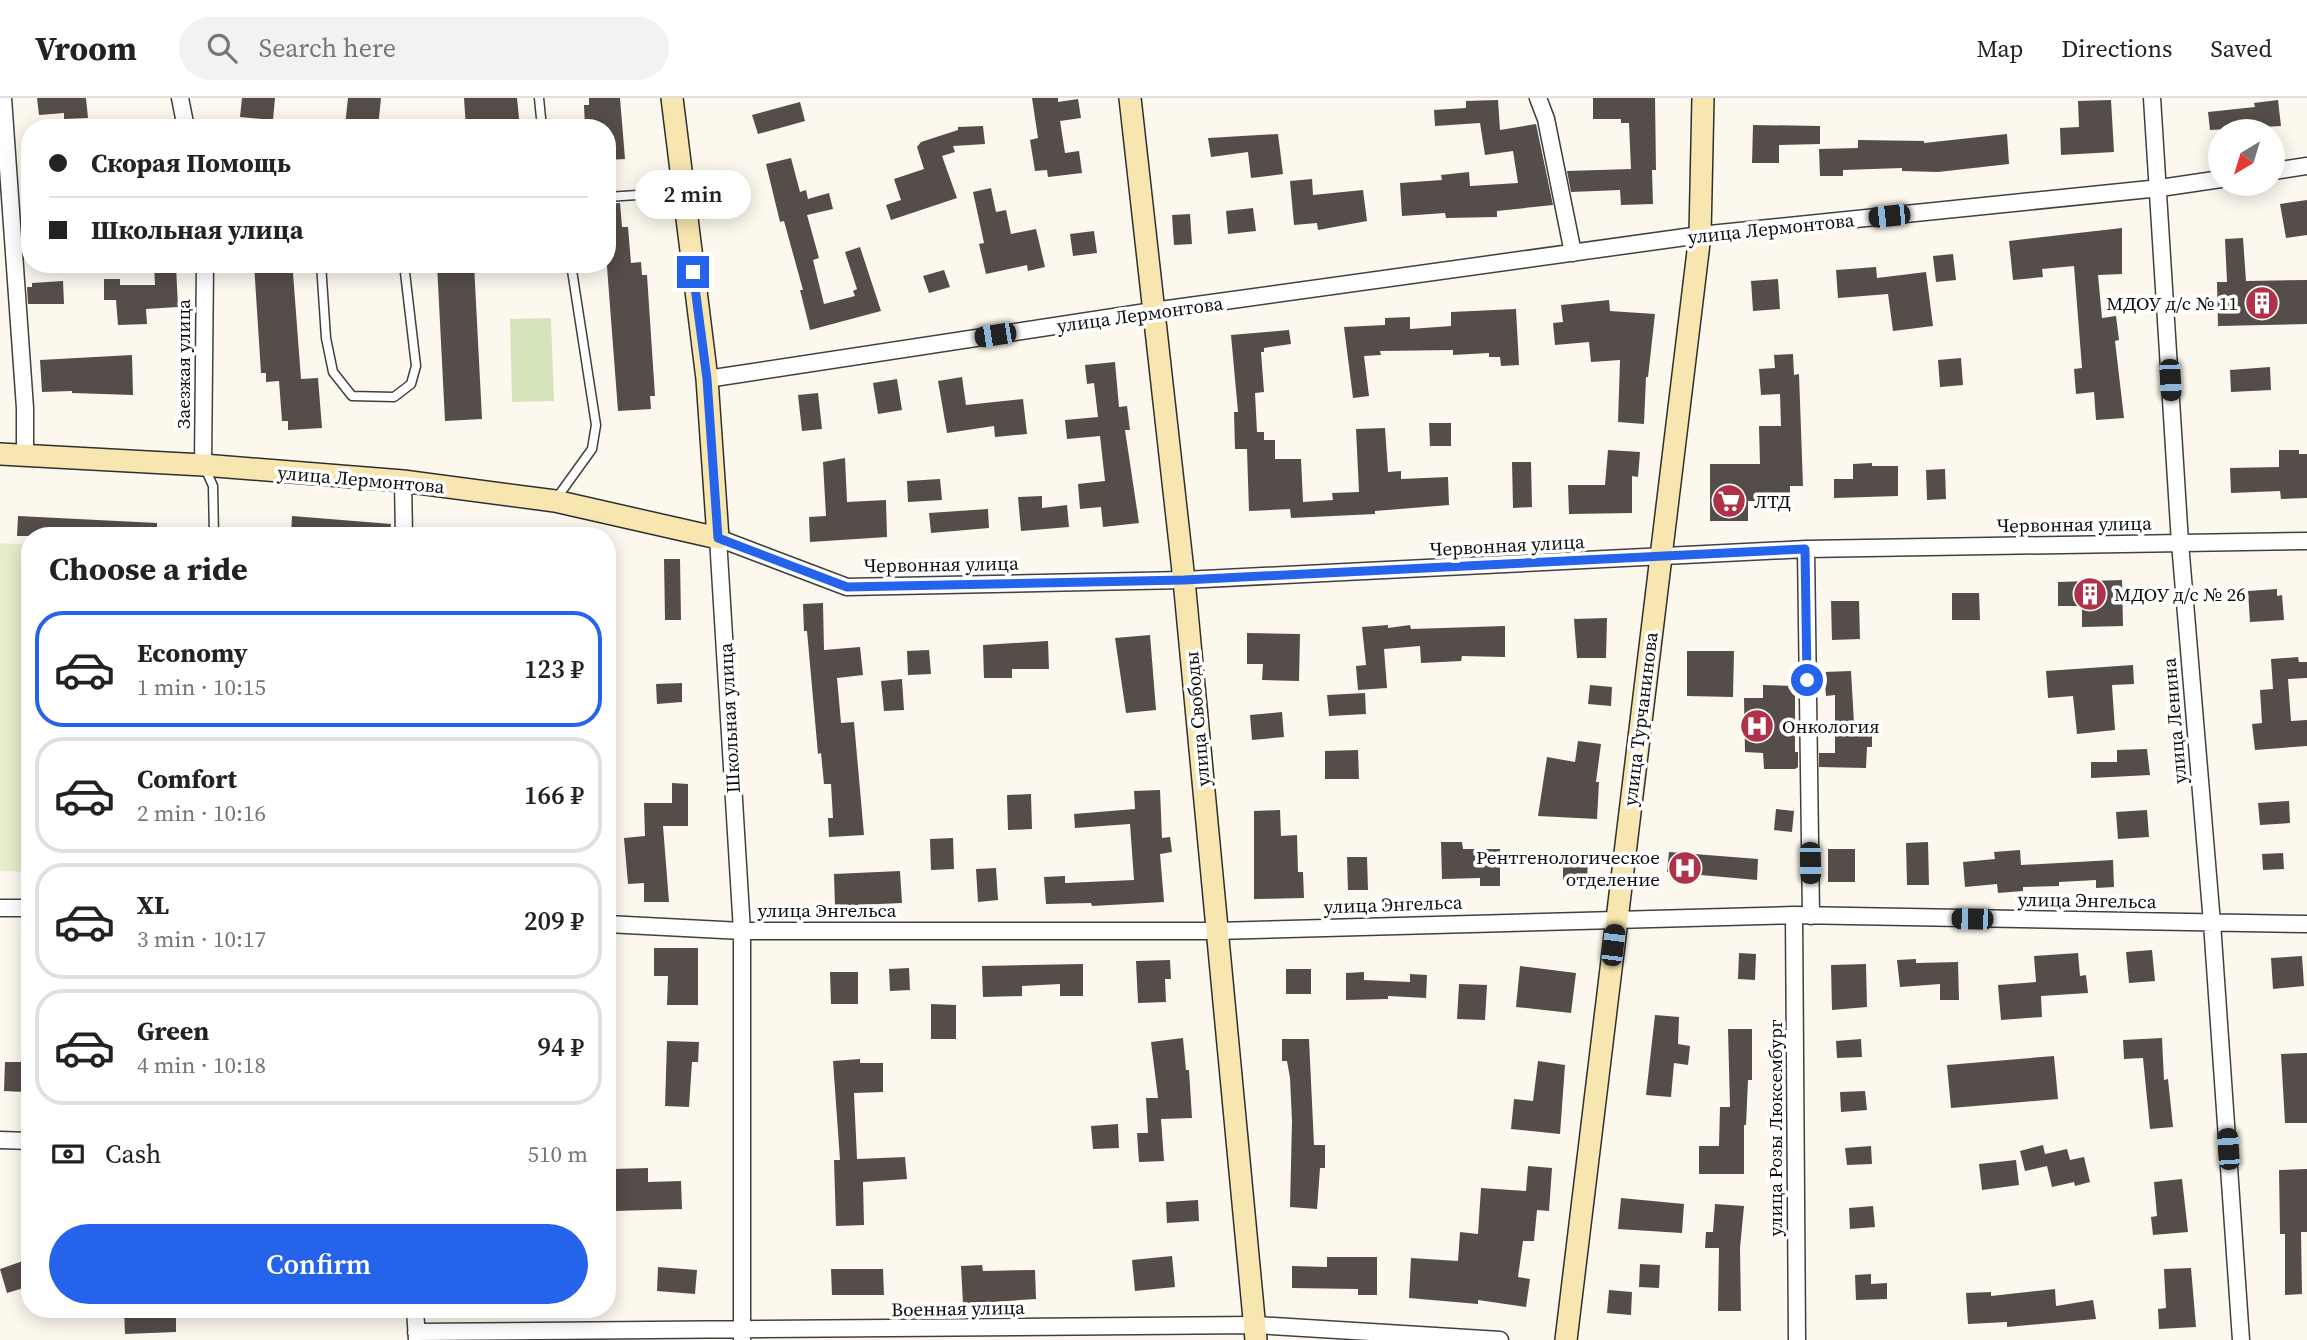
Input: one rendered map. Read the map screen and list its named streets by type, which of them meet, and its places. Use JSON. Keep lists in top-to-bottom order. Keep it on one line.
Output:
{"streets":{"street":["улица Лермонтова","Заезжая улица","Червонная улица","Школьная улица","улица Свободы","улица Турчанинова","улица Ленина","улица Энгельса","улица Розы Люксембург","Военная улица"]},"crossings":[["улица Лермонтова","Заезжая улица"],["улица Лермонтова","Червонная улица"],["улица Лермонтова","Школьная улица"],["улица Лермонтова","улица Свободы"],["улица Лермонтова","улица Турчанинова"],["улица Лермонтова","улица Ленина"],["Червонная улица","Школьная улица"],["Червонная улица","улица Свободы"],["Червонная улица","улица Турчанинова"],["Червонная улица","улица Ленина"],["Школьная улица","улица Энгельса"],["Школьная улица","Военная улица"],["улица Свободы","улица Энгельса"],["улица Свободы","Военная улица"],["улица Турчанинова","улица Энгельса"],["улица Ленина","улица Энгельса"],["улица Энгельса","улица Розы Люксембург"]],"places":{"building":["МДОУ д/с № 11","МДОУ д/с № 26"],"supermarket":["ЛТД"],"hospital":["Онкология","Рентгенологическое отделение"]},"north":"bottom left","page":{"header":"Vroom","search":"Search here","nav":["Map","Directions","Saved"],"banner":["Скорая Помощь","Школьная улица"],"bubble":"2 min","heading":"Choose a ride","list":[{"name":"Economy","note":"1 min · 10:15","value":"123 ₽"},{"name":"Comfort","note":"2 min · 10:16","value":"166 ₽"},{"name":"XL","note":"3 min · 10:17","value":"209 ₽"},{"name":"Green","note":"4 min · 10:18","value":"94 ₽"}],"pay":["Cash","510 m"],"buttons":"Confirm"}}
